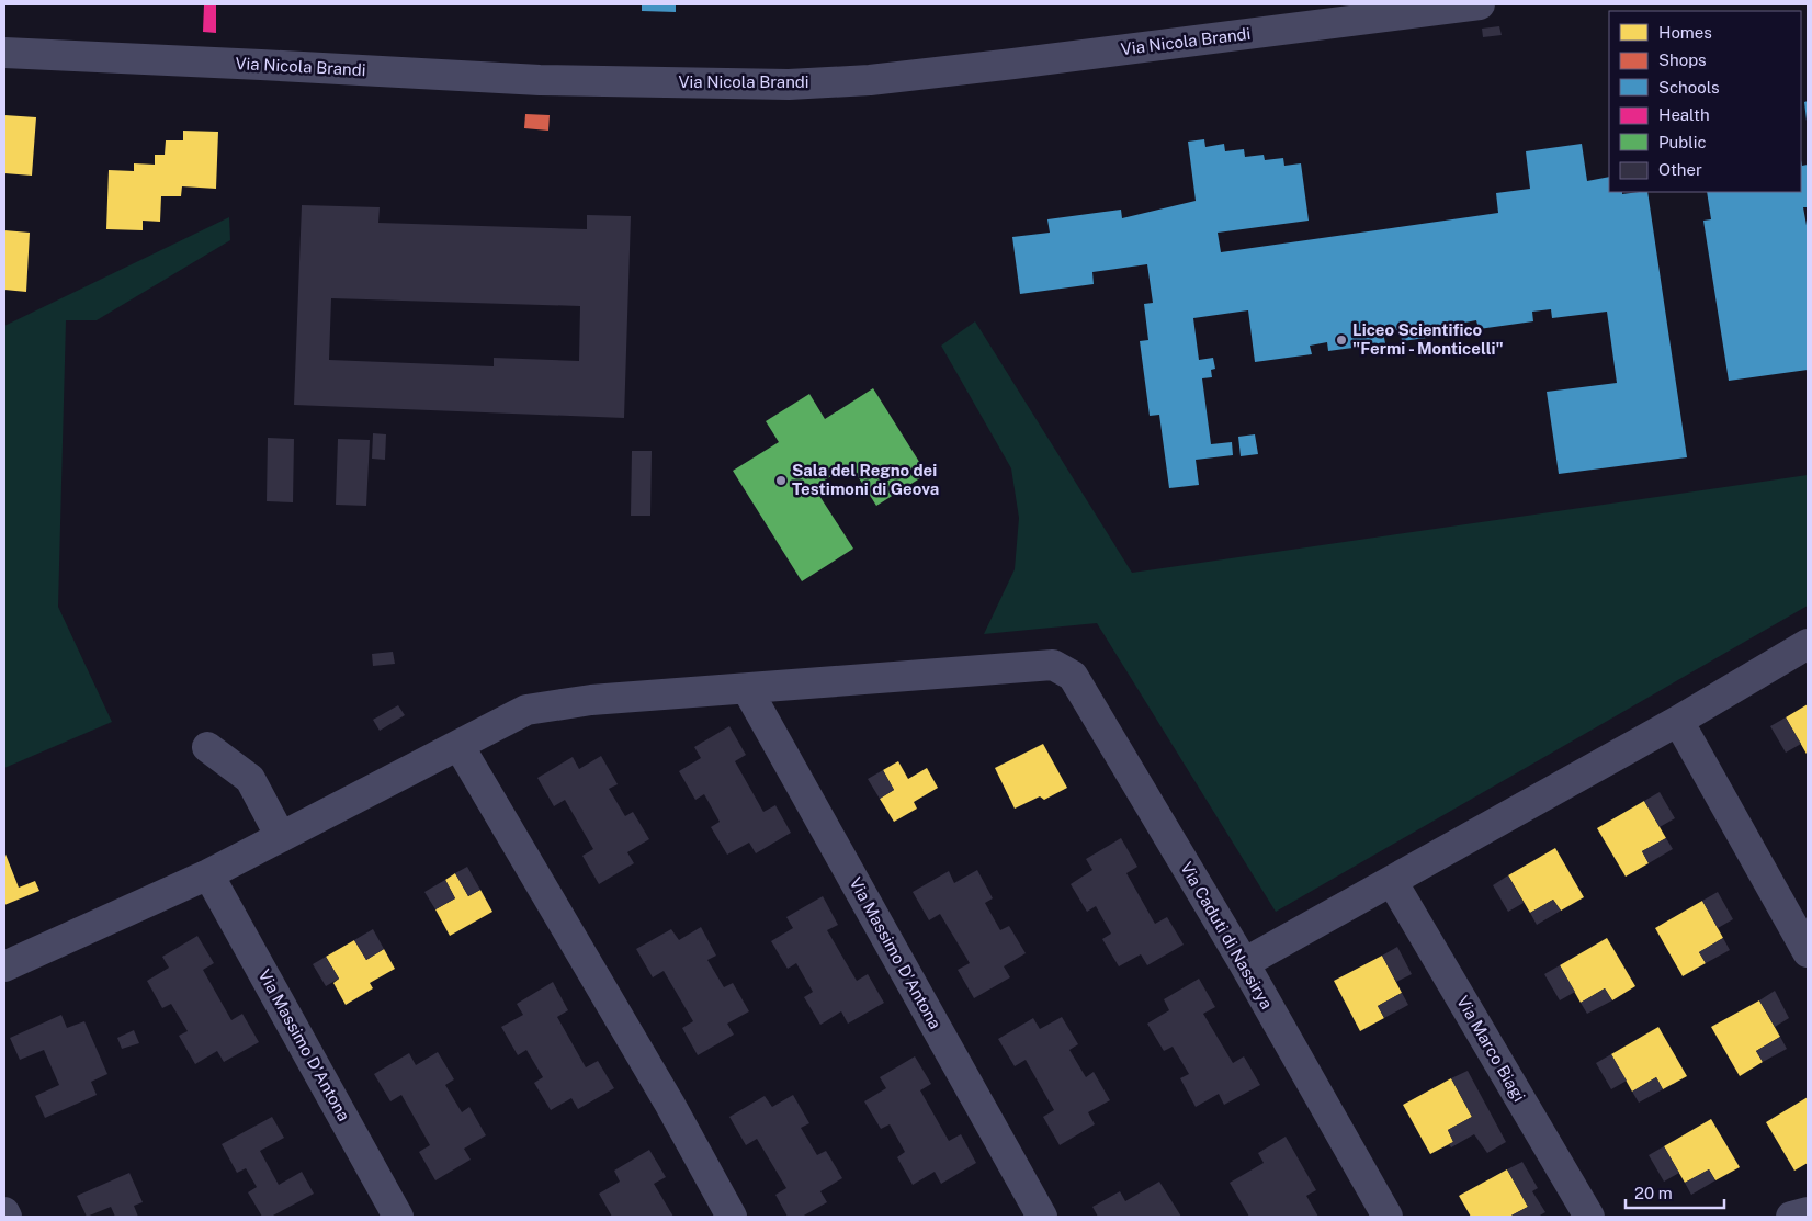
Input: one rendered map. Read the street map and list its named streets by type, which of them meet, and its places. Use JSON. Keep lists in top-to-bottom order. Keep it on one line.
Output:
{"streets":{"street":["Via Nicola Brandi","Via Caduti di Nassirya","Via Massimo D'Antona","Via Marco Biagi"]},"crossings":[["Via Caduti di Nassirya","Via Massimo D'Antona"]],"places":["Liceo Scientifico \"Fermi - Monticelli\"","Sala del Regno dei Testimoni di Geova"],"legend":["Homes","Shops","Schools","Health","Public","Other"],"scale_bar":"20 m"}
